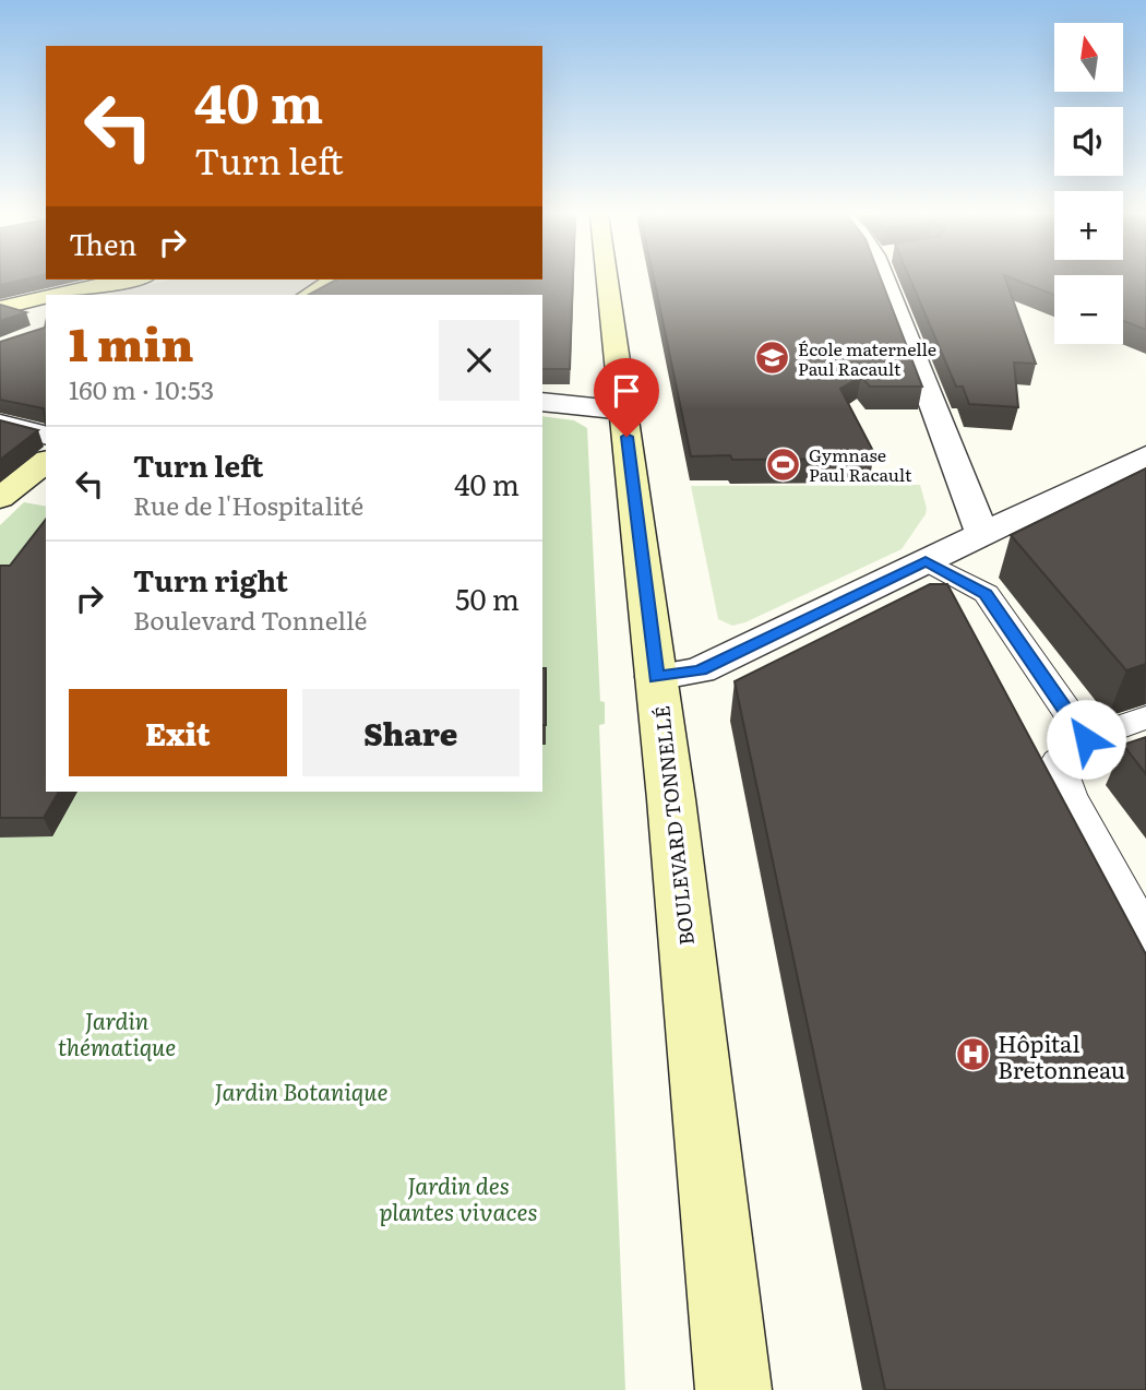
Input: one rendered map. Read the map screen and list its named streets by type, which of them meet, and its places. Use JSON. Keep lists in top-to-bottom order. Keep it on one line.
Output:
{"streets":{"main road":["BOULEVARD TONNELLÉ"]},"parks":["Jardin thématique","Jardin Botanique","Jardin des plantes vivaces"],"places":{"school or university":["École maternelle Paul Racault"],"sports":["Gymnase Paul Racault"],"hospital":["Hôpital Bretonneau"]},"north":"top","page":{"map_buttons":["+","−"],"turn":["40 m","Turn left"],"then":"Then","heading":["1 min","160 m · 10:53"],"list":[{"name":"Turn left","note":"Rue de l'Hospitalité","value":"40 m"},{"name":"Turn right","note":"Boulevard Tonnellé","value":"50 m"}],"buttons":["Exit","Share"]}}
